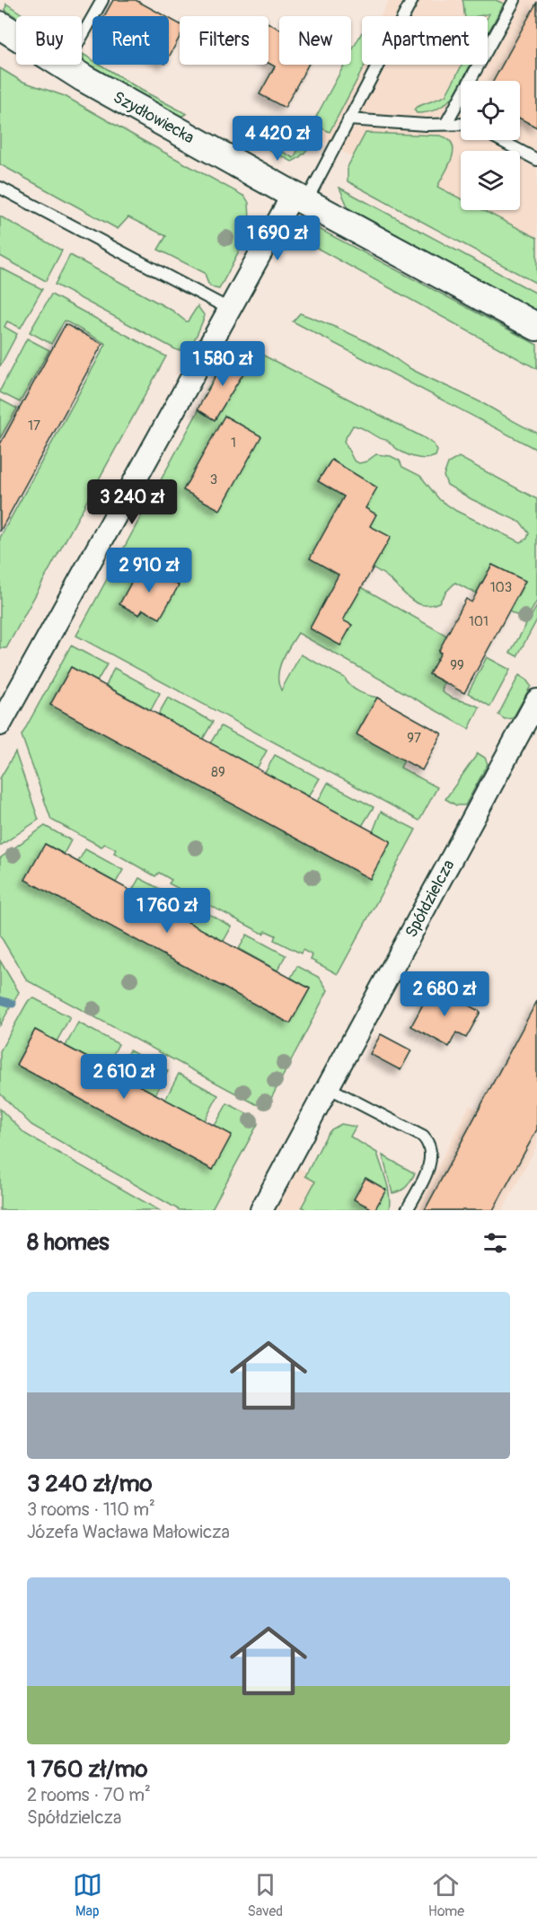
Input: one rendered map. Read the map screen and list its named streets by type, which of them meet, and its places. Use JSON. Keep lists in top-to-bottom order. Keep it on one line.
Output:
{"streets":{"street":["Szydłowiecka","Spółdzielcza"]},"house_numbers":["17","1","3","103","101","99","97","89"],"page":{"chip":["Buy","Rent","Filters","New","Apartment"],"price":["4 420 zł","1 690 zł","1 580 zł","3 240 zł","2 910 zł","1 760 zł","2 680 zł","2 610 zł"],"heading":"8 homes","list":[{"name":"3 240 zł/mo","note":"3 rooms · 110 m² · Józefa Wacława Małowicza"},{"name":"1 760 zł/mo","note":"2 rooms · 70 m² · Spółdzielcza"}],"tabs":["Map","Saved","Home"]}}
